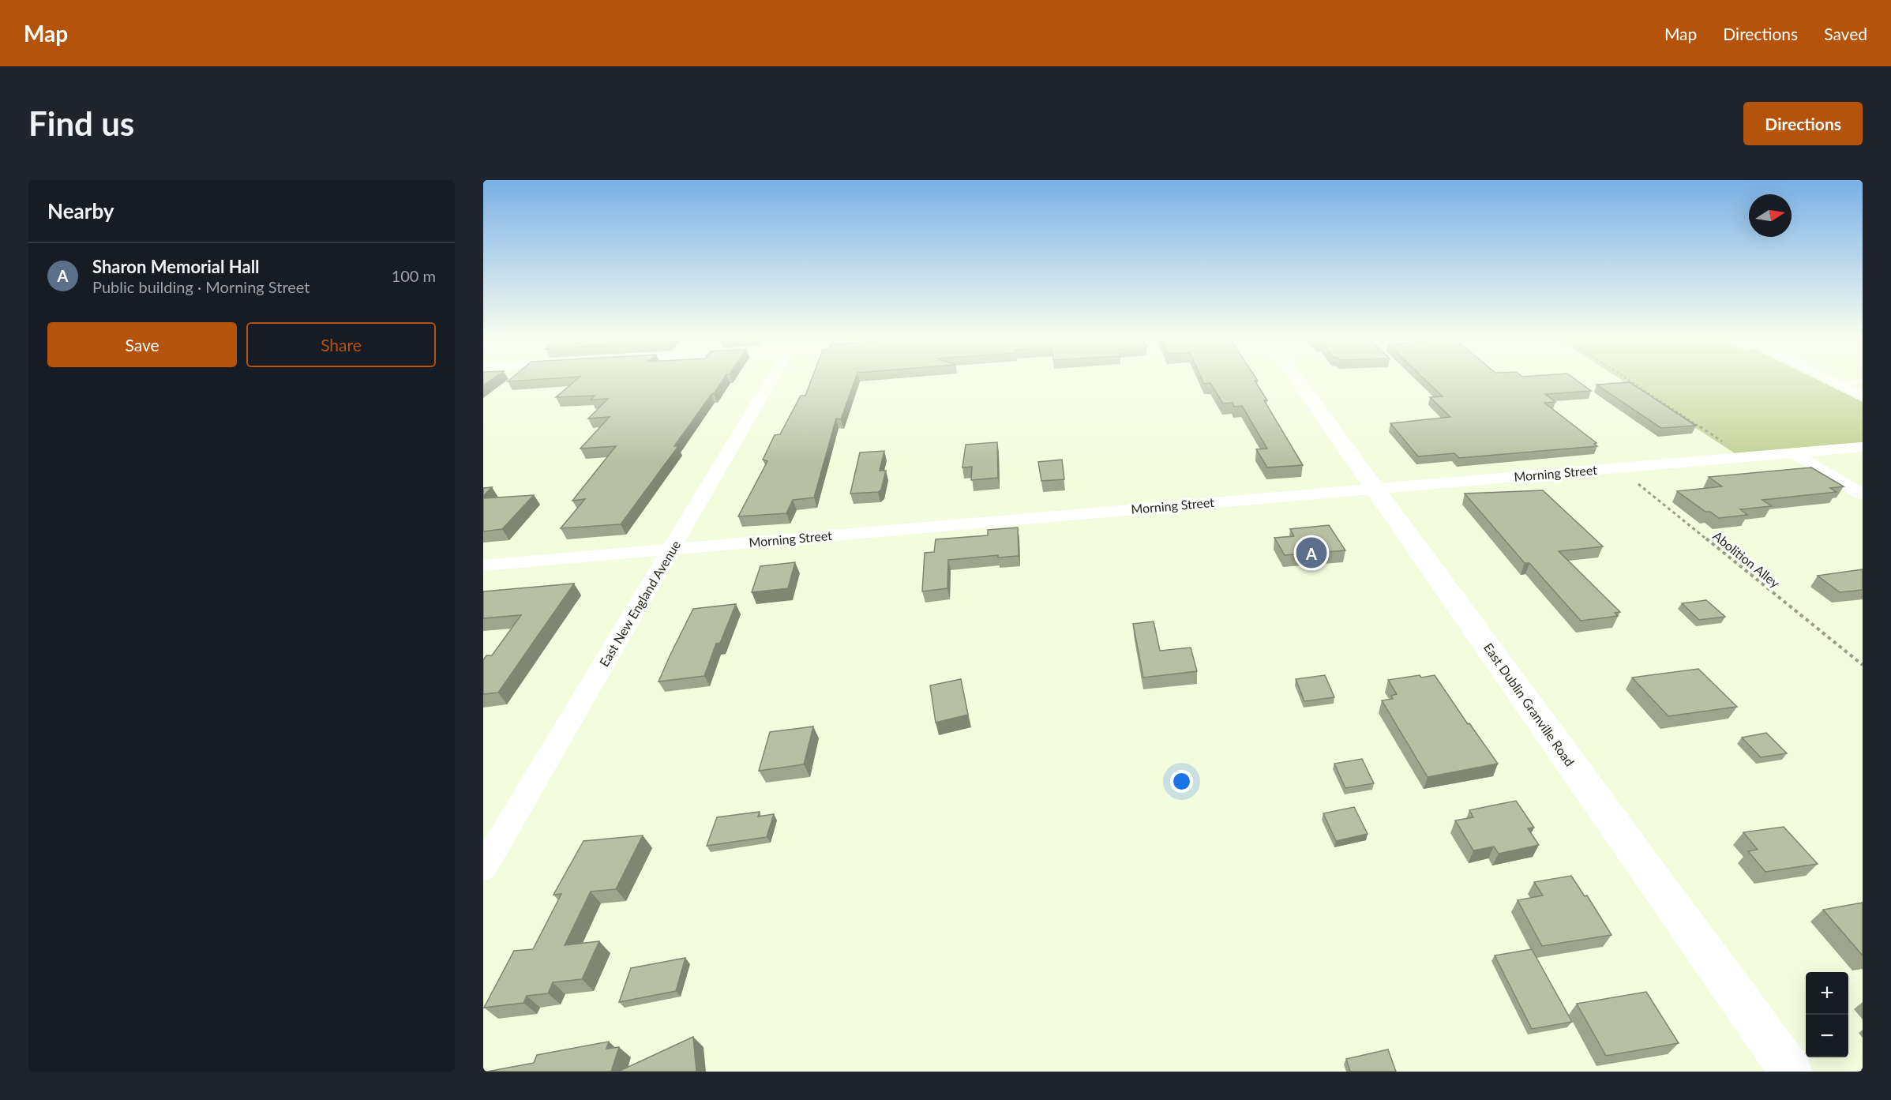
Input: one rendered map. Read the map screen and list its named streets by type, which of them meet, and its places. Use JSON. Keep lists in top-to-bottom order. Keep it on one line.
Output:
{"streets":{"main road":["East Dublin Granville Road"],"street":["Morning Street","East New England Avenue"],"path":["Abolition Alley"]},"crossings":[["Morning Street","Abolition Alley"],["Morning Street","East New England Avenue"],["Morning Street","East Dublin Granville Road"]],"north":"right","page":{"header":"Map","nav":["Map","Directions","Saved"],"buttons":["Directions",["Save","Share"]],"title":"Find us","heading":"Nearby","list":[{"mark":"A","name":"Sharon Memorial Hall","note":"Public building · Morning Street","value":"100 m"}],"pins":"A","map_buttons":["+","−"]}}
